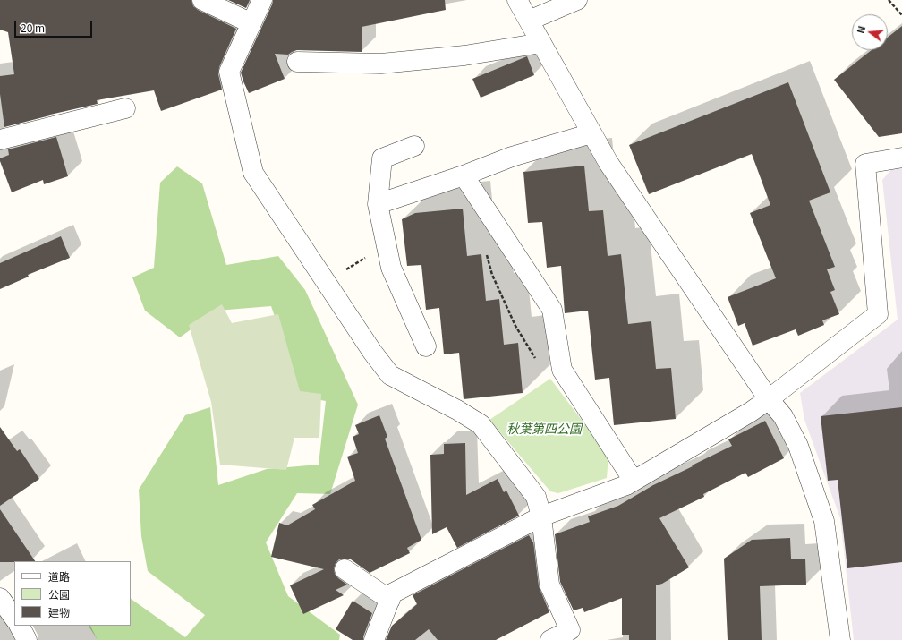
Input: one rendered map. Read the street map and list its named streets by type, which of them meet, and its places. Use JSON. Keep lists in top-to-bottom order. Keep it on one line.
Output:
{"parks":["秋葉第四公園"],"legend":["道路","公園","建物"],"scale_bar":"20 m","north":"left"}
